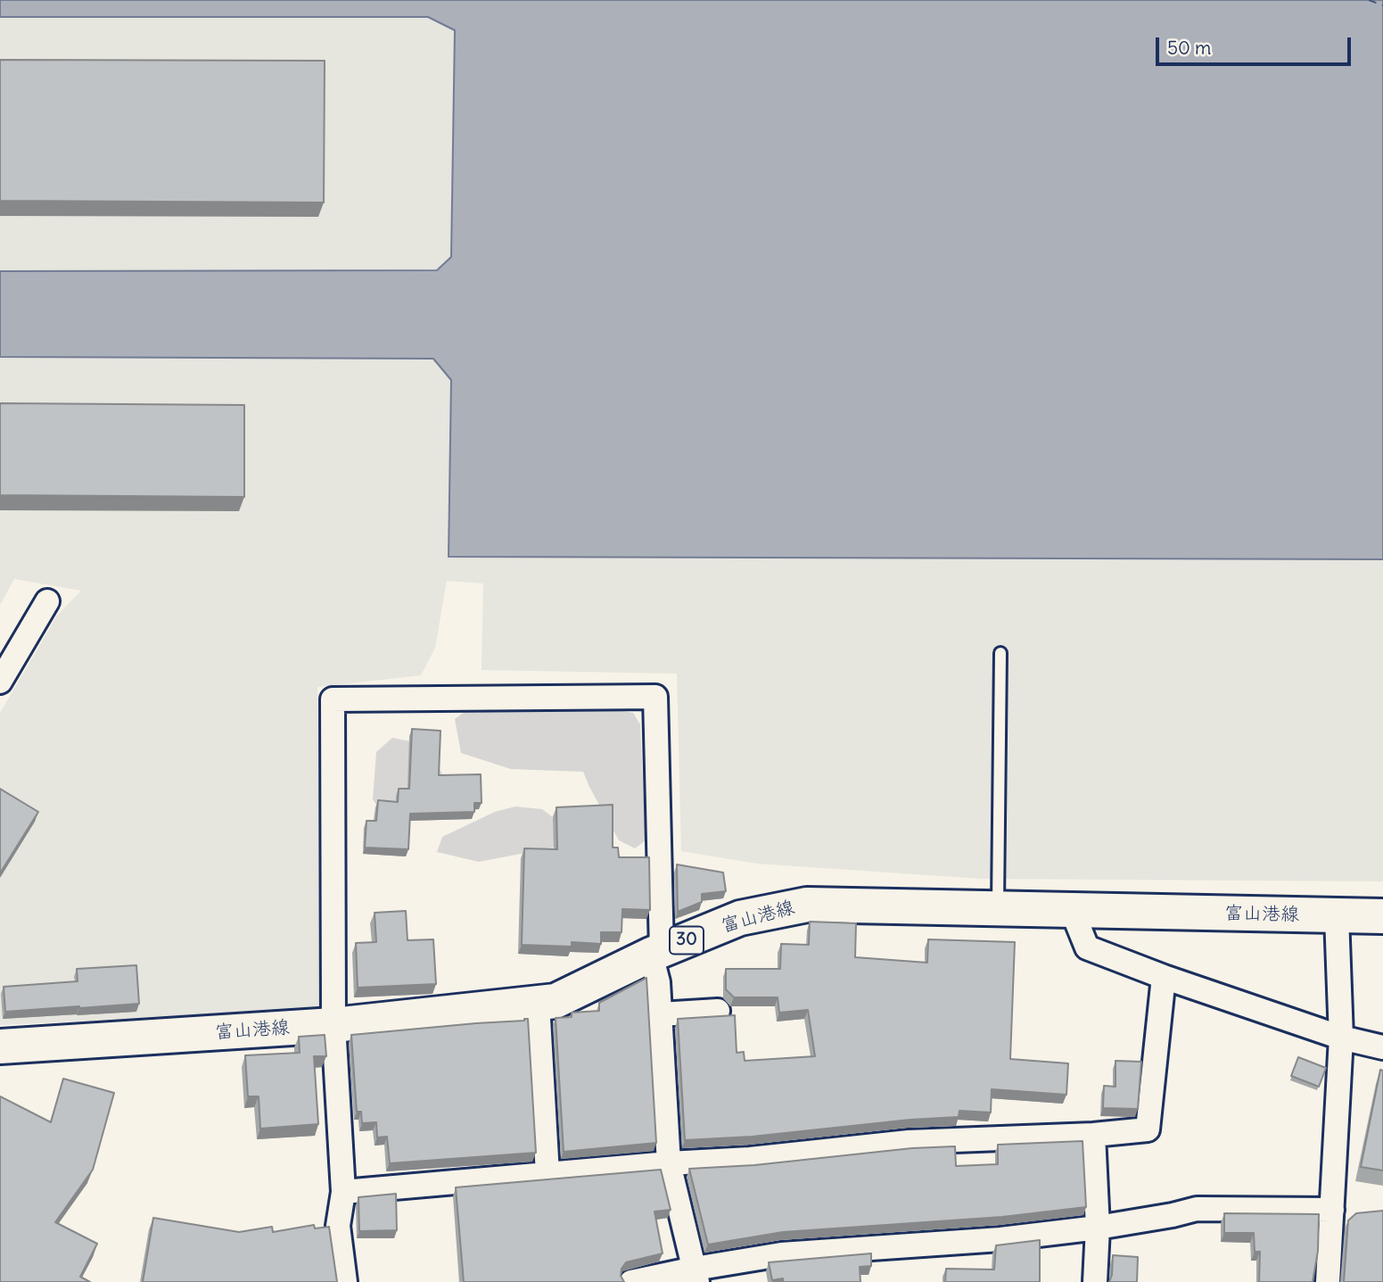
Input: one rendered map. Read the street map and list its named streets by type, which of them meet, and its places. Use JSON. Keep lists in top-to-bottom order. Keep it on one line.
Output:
{"streets":{"main road":["富山港線","30"]},"scale_bar":"50 m"}
